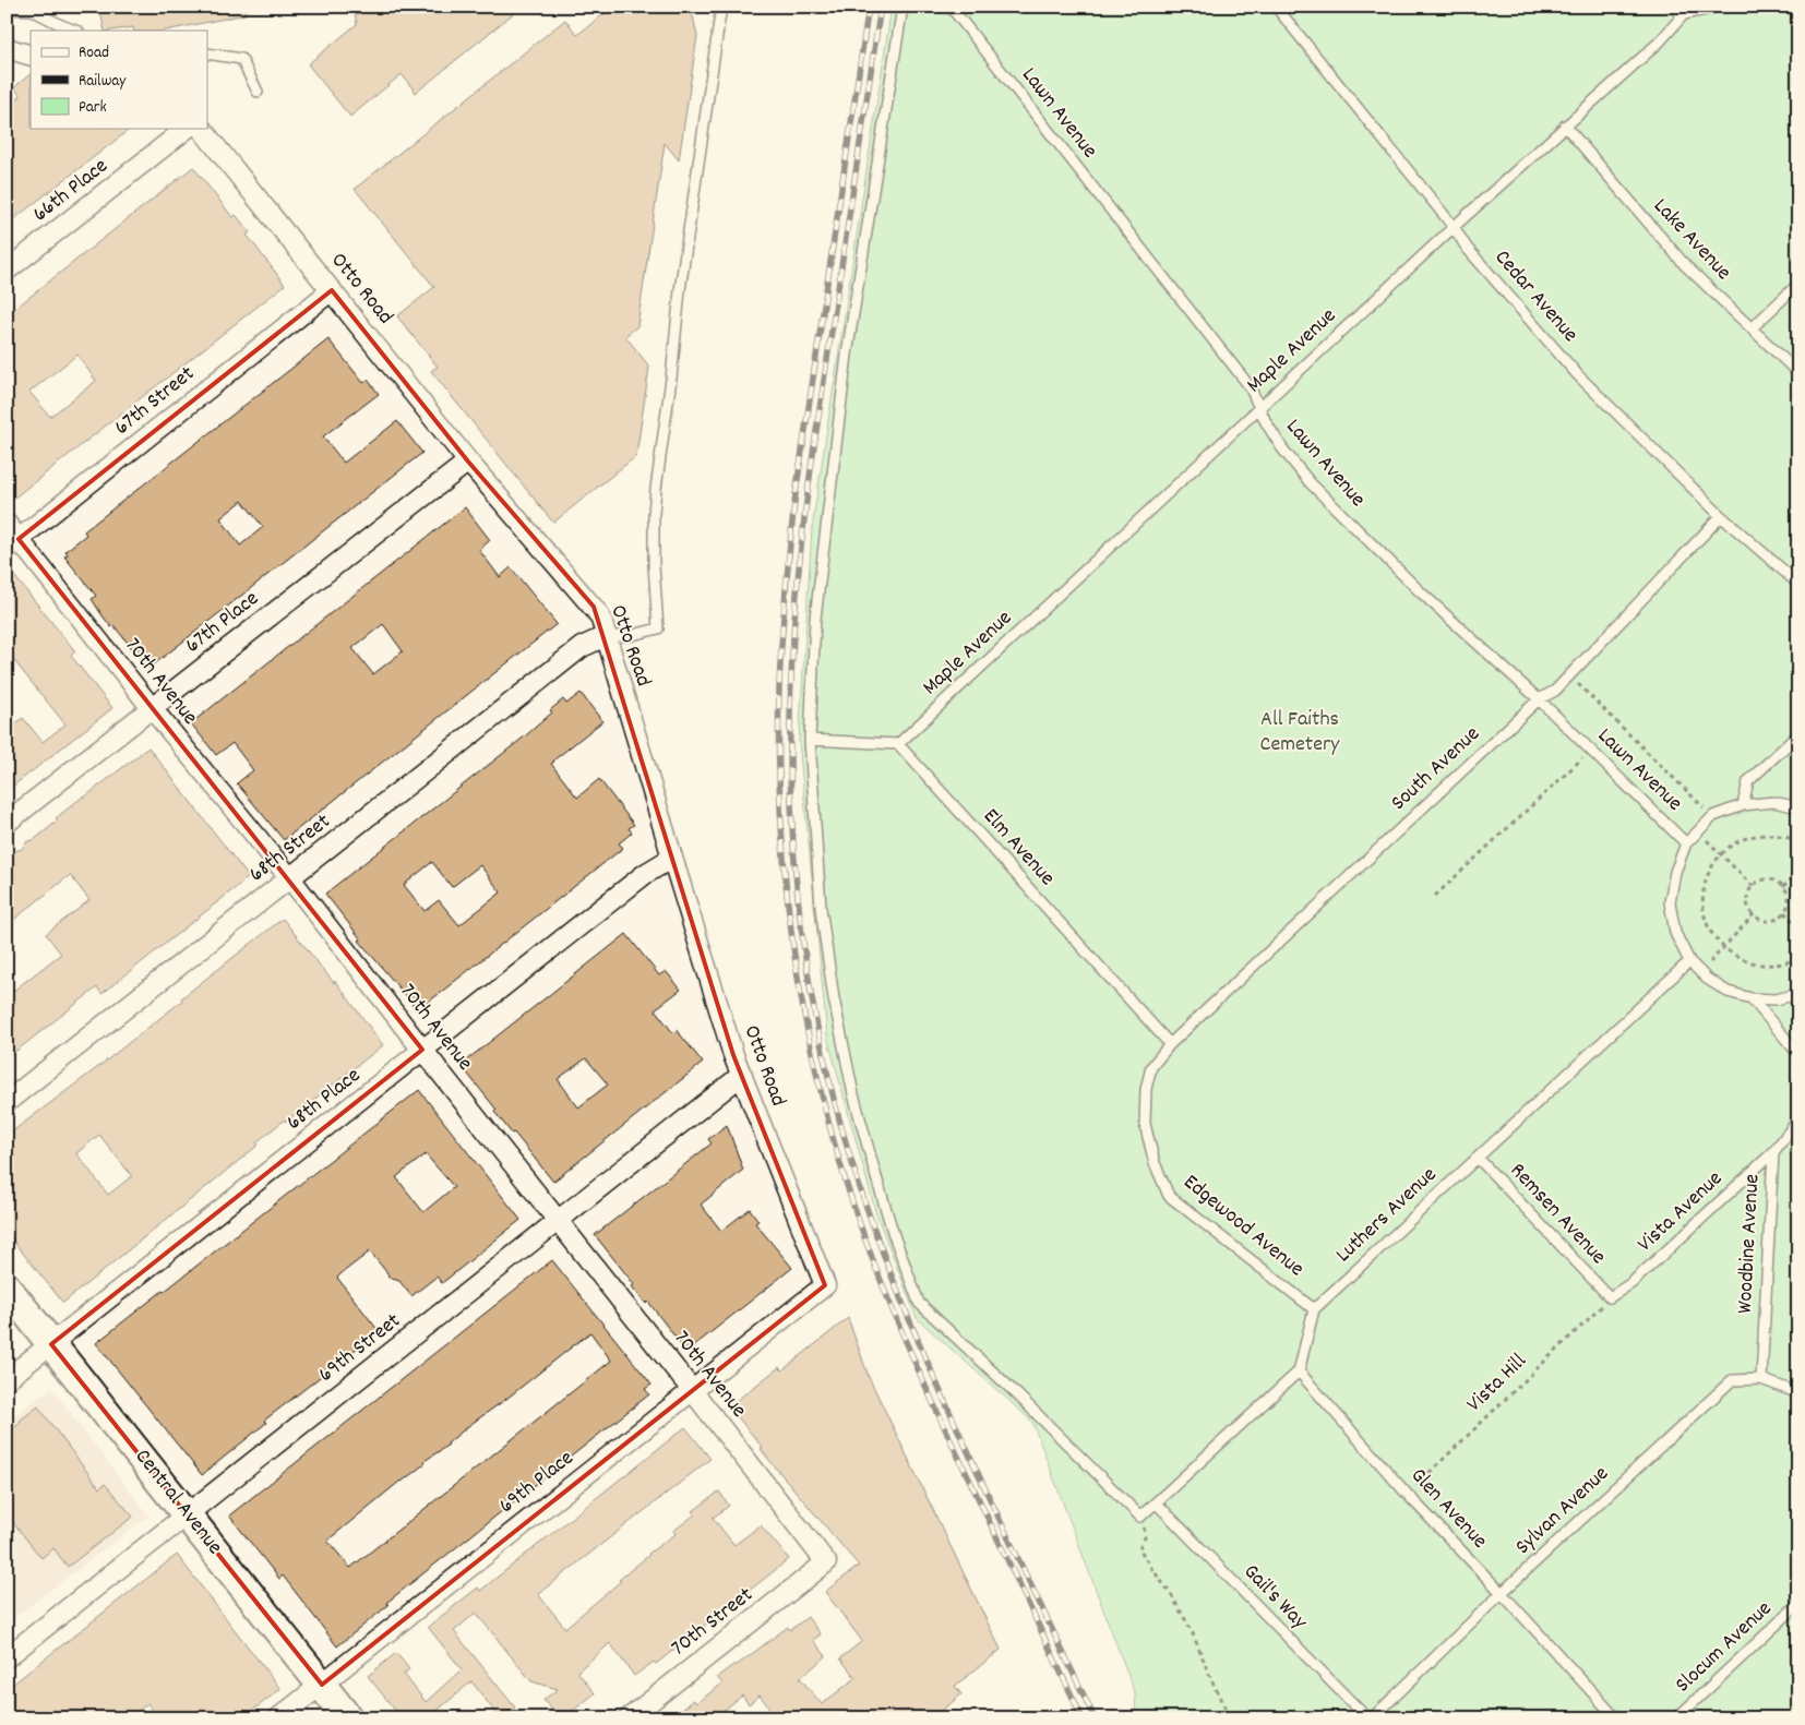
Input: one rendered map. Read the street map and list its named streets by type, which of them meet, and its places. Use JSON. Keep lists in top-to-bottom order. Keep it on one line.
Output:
{"streets":{"main road":["Central Avenue"],"street":["66th Place","Otto Road","67th Street","67th Place","70th Avenue","68th Street","68th Place","69th Street","69th Place","70th Street"],"lane":["Lawn Avenue","Lake Avenue","Cedar Avenue","Maple Avenue","South Avenue","Elm Avenue","Vista Avenue","Remsen Avenue","Luthers Avenue","Edgewood Avenue","Woodbine Avenue","Glen Avenue","Sylvan Avenue","Gail's Way","Slocum Avenue"],"path":["Vista Hill"]},"crossings":[["Lawn Avenue","Maple Avenue"],["Lawn Avenue","South Avenue"],["Lake Avenue","Maple Avenue"],["Otto Road","67th Street"],["Otto Road","67th Place"],["Otto Road","68th Street"],["Otto Road","68th Place"],["Otto Road","69th Street"],["Otto Road","69th Place"],["Cedar Avenue","Maple Avenue"],["Cedar Avenue","South Avenue"],["Maple Avenue","Elm Avenue"],["67th Street","70th Avenue"],["67th Place","70th Avenue"],["70th Avenue","68th Street"],["70th Avenue","68th Place"],["70th Avenue","69th Street"],["70th Avenue","69th Place"],["70th Avenue","70th Street"],["South Avenue","Elm Avenue"],["South Avenue","Edgewood Avenue"],["Elm Avenue","Edgewood Avenue"],["68th Place","Central Avenue"],["Vista Avenue","Remsen Avenue"],["Vista Avenue","Woodbine Avenue"],["Vista Avenue","Vista Hill"],["Remsen Avenue","Luthers Avenue"],["Remsen Avenue","Vista Hill"],["Luthers Avenue","Edgewood Avenue"],["Woodbine Avenue","Sylvan Avenue"],["69th Street","Central Avenue"],["Vista Hill","Glen Avenue"],["69th Place","Central Avenue"],["Glen Avenue","Sylvan Avenue"]],"parks":["All Faiths Cemetery"],"legend":["Road","Railway","Park"]}
